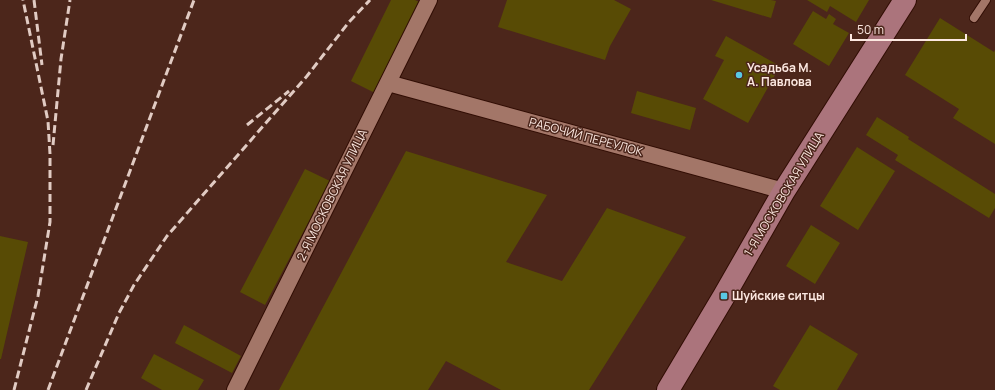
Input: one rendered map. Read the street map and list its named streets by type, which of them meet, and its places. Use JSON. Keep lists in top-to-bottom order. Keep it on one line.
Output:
{"streets":{"main road":["1-Я МОСКОВСКАЯ УЛИЦА"],"street":["РАБОЧИЙ ПЕРЕУЛОК","2-Я МОСКОВСКАЯ УЛИЦА"]},"crossings":[["РАБОЧИЙ ПЕРЕУЛОК","1-Я МОСКОВСКАЯ УЛИЦА"],["РАБОЧИЙ ПЕРЕУЛОК","2-Я МОСКОВСКАЯ УЛИЦА"]],"places":{"other":["Усадьба М. А. Павлова"],"transit":["Шуйские ситцы"]},"scale_bar":"50 m"}
